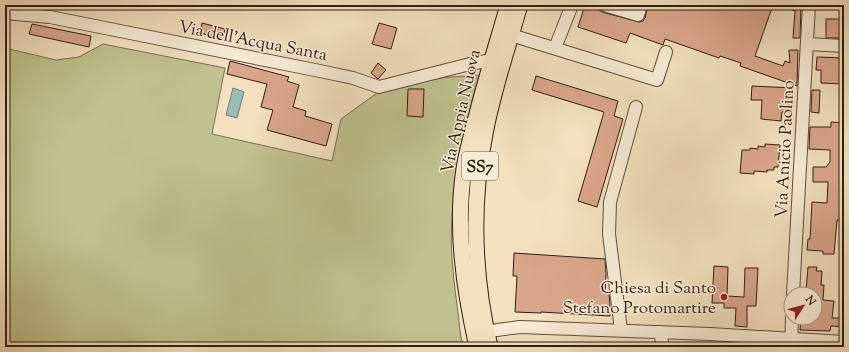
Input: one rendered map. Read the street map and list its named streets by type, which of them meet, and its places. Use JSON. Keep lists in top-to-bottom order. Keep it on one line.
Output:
{"streets":{"main road":["Via Appia Nuova","SS7"],"street":["Via dell'Acqua Santa","Via Anicio Paolino"]},"crossings":[["Via dell'Acqua Santa","Via Appia Nuova"]],"places":["Chiesa di Santo Stefano Protomartire"],"north":"top right"}
